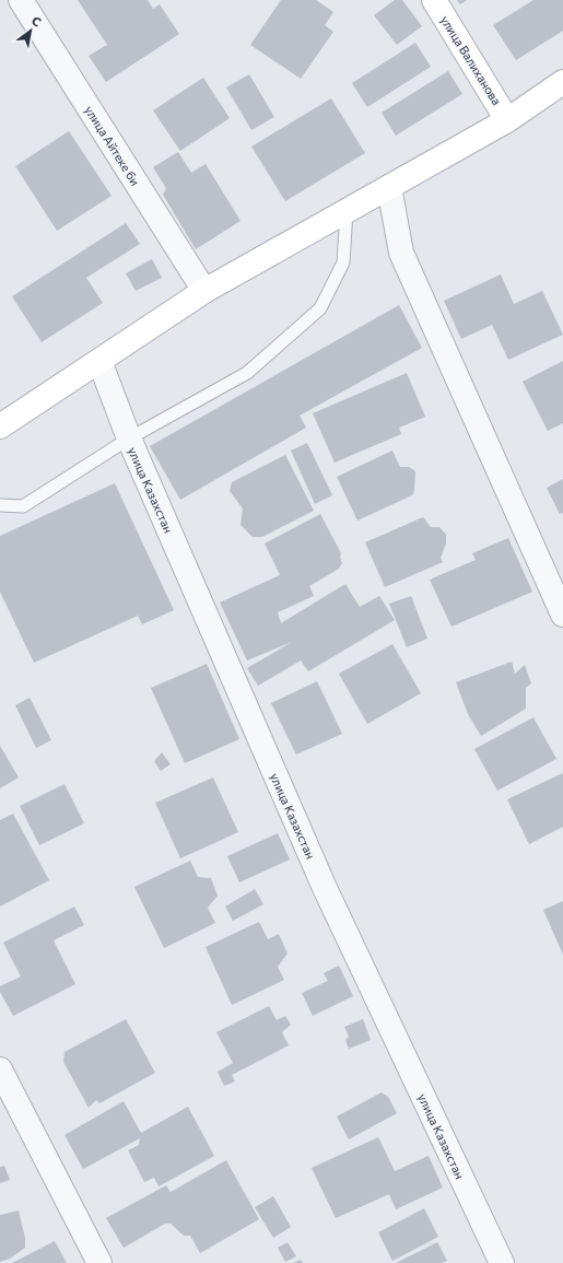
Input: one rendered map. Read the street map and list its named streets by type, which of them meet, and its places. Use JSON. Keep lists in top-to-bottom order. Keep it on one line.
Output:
{"streets":{"street":["улица Валиханова","улица Айтеке би","улица Казахстан"]},"north":"top right"}
